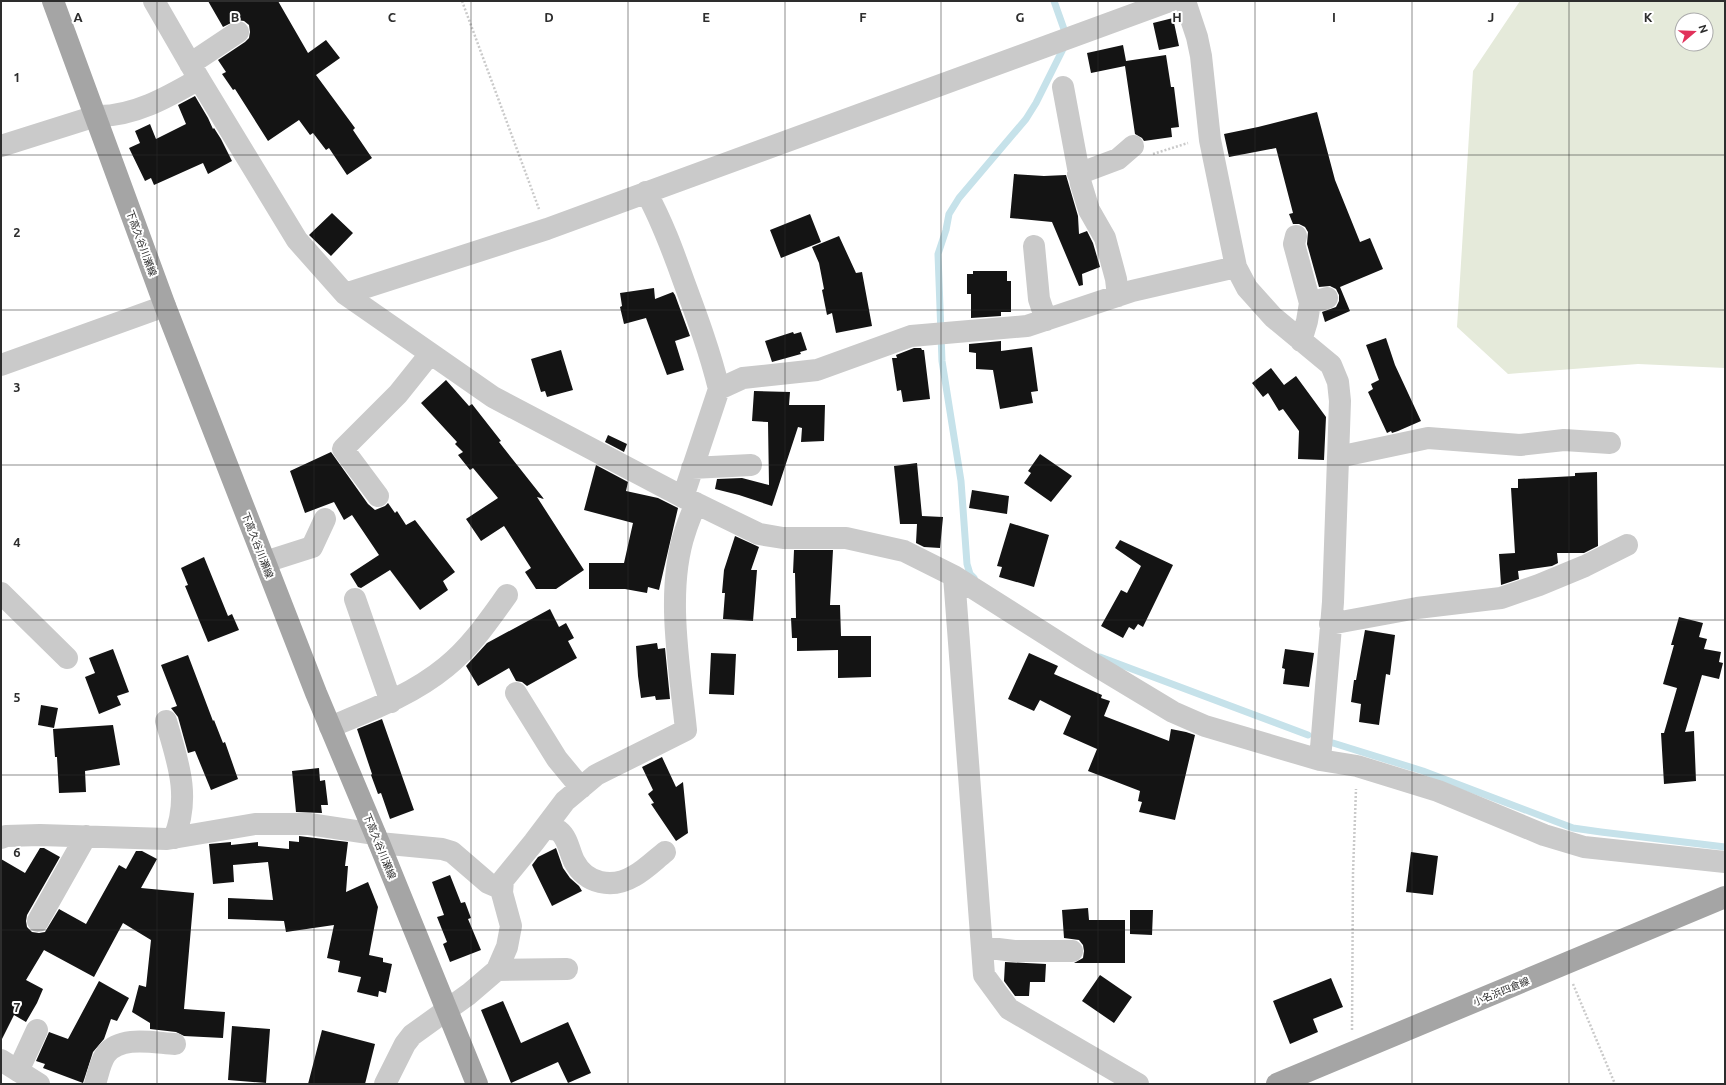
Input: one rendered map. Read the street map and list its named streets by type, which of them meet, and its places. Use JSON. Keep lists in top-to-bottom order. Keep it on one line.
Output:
{"streets":{"main road":["下高久谷川瀬線","小名浜四倉線"]},"north":"right","grid":{"columns":["A","B","C","D","E","F","G","H","I","J","K"],"rows":["1","2","3","4","5","6","7"]}}
